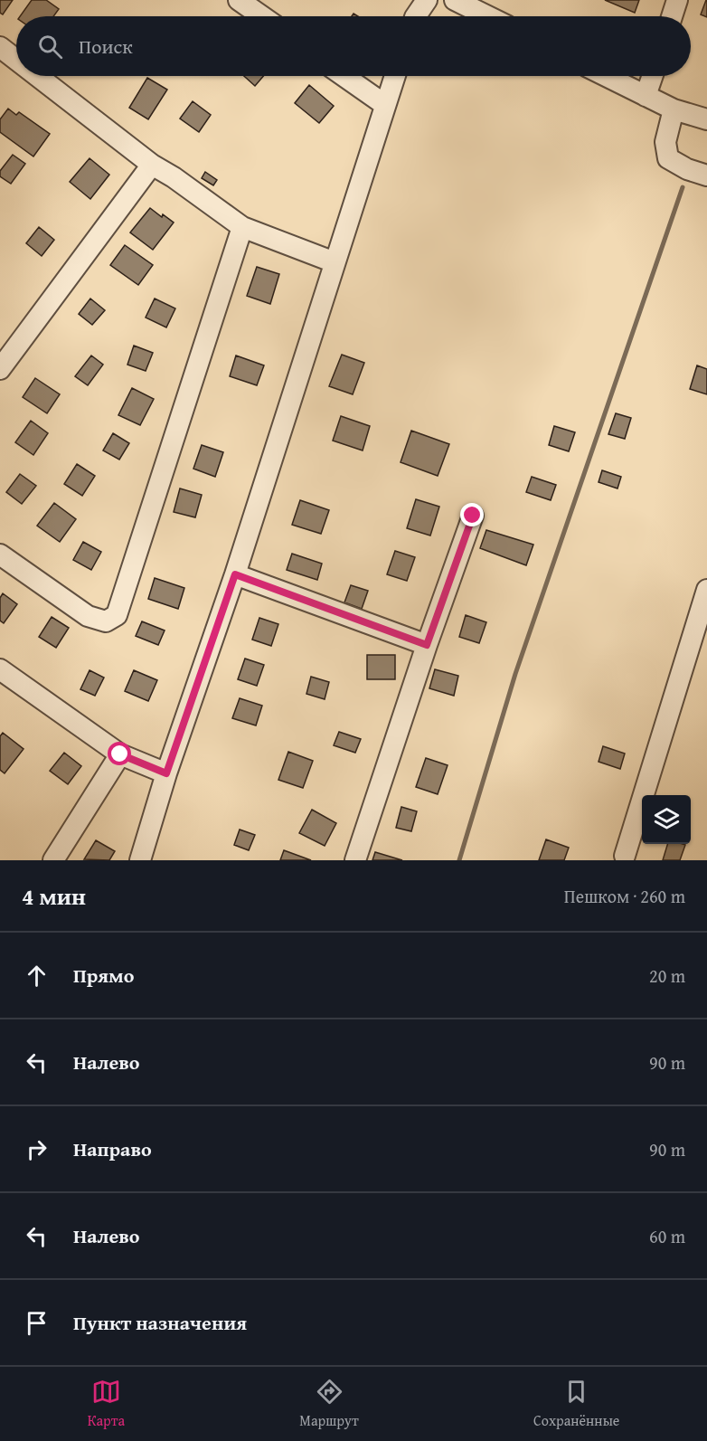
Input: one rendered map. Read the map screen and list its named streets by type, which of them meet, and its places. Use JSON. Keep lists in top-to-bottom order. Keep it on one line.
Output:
{"page":{"search":"Поиск","heading":["4 мин","Пешком · 260 m"],"list":[["Прямо","20 m"],["Налево","90 m"],["Направо","90 m"],["Налево","60 m"],"Пункт назначения"],"nav":["Карта","Маршрут","Сохранённые"]}}
